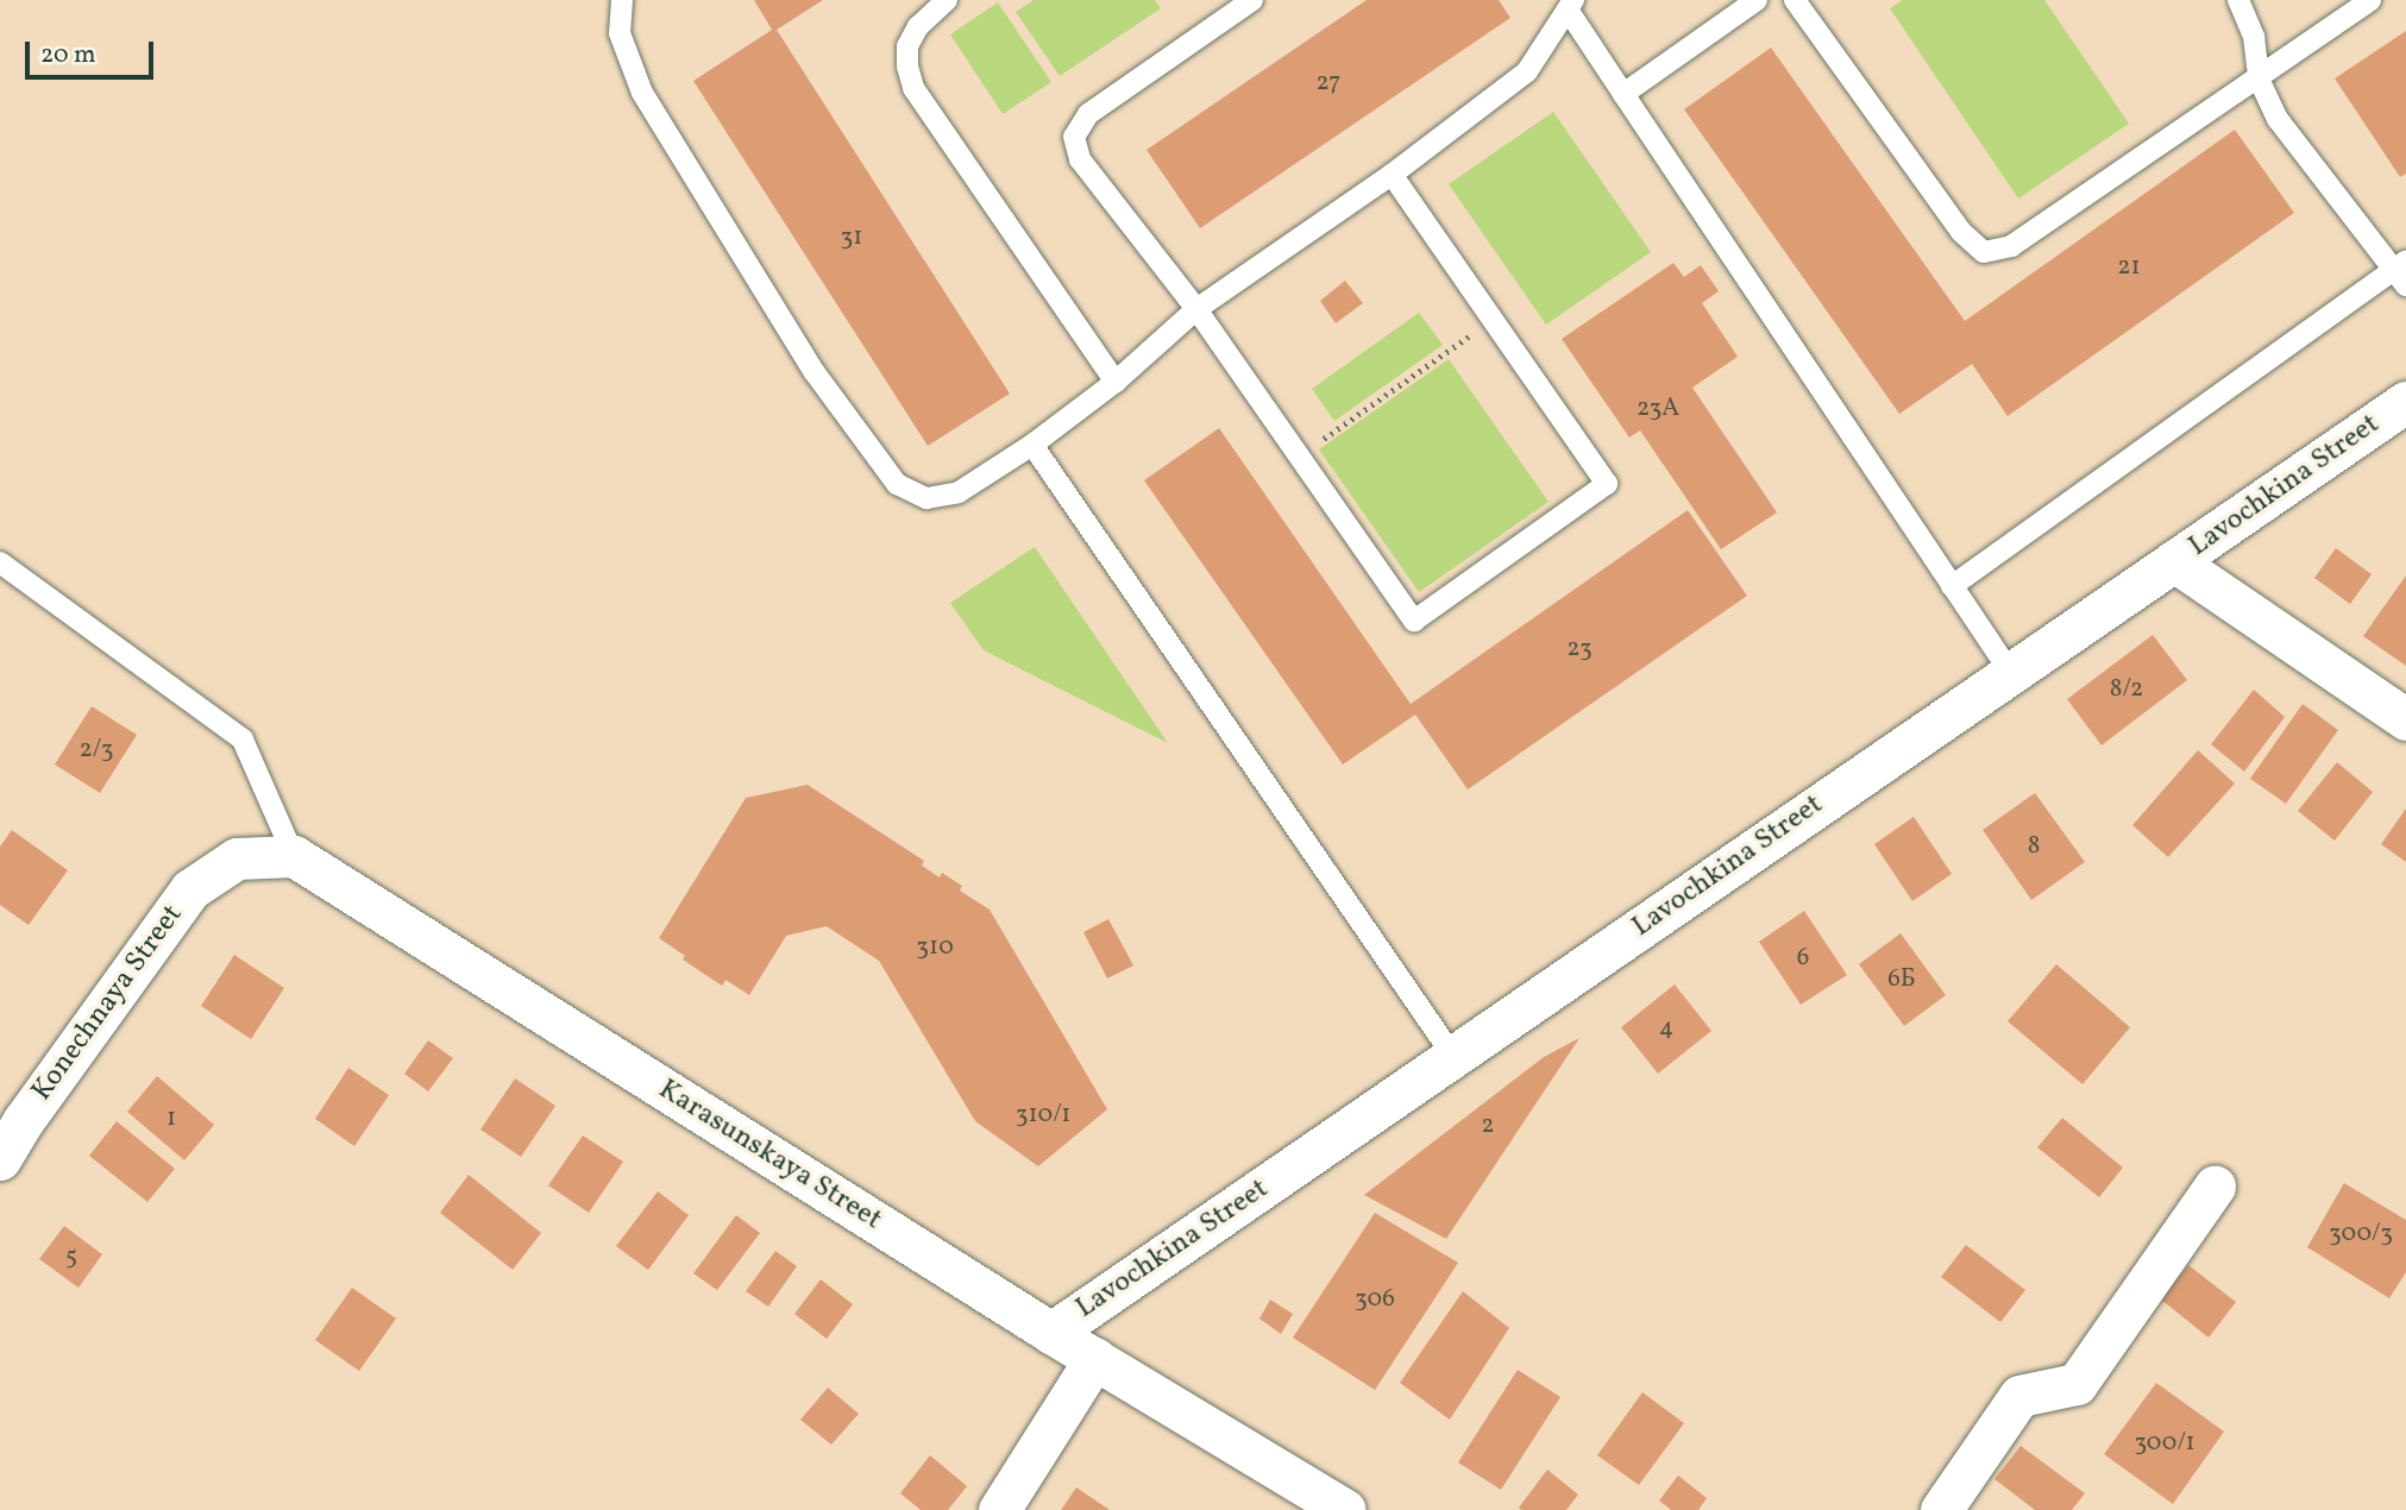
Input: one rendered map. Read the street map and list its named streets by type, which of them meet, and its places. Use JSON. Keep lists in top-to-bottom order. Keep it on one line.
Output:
{"streets":{"street":["Lavochkina Street","Konechnaya Street","Karasunskaya Street"]},"crossings":[["Lavochkina Street","Karasunskaya Street"],["Konechnaya Street","Karasunskaya Street"]],"house_numbers":["27","31","21","23А","23","8/2","2/3","8","310","6","6Б","4","310/1","1","2","300/3","5","306","300/1"],"scale_bar":"20 m"}
